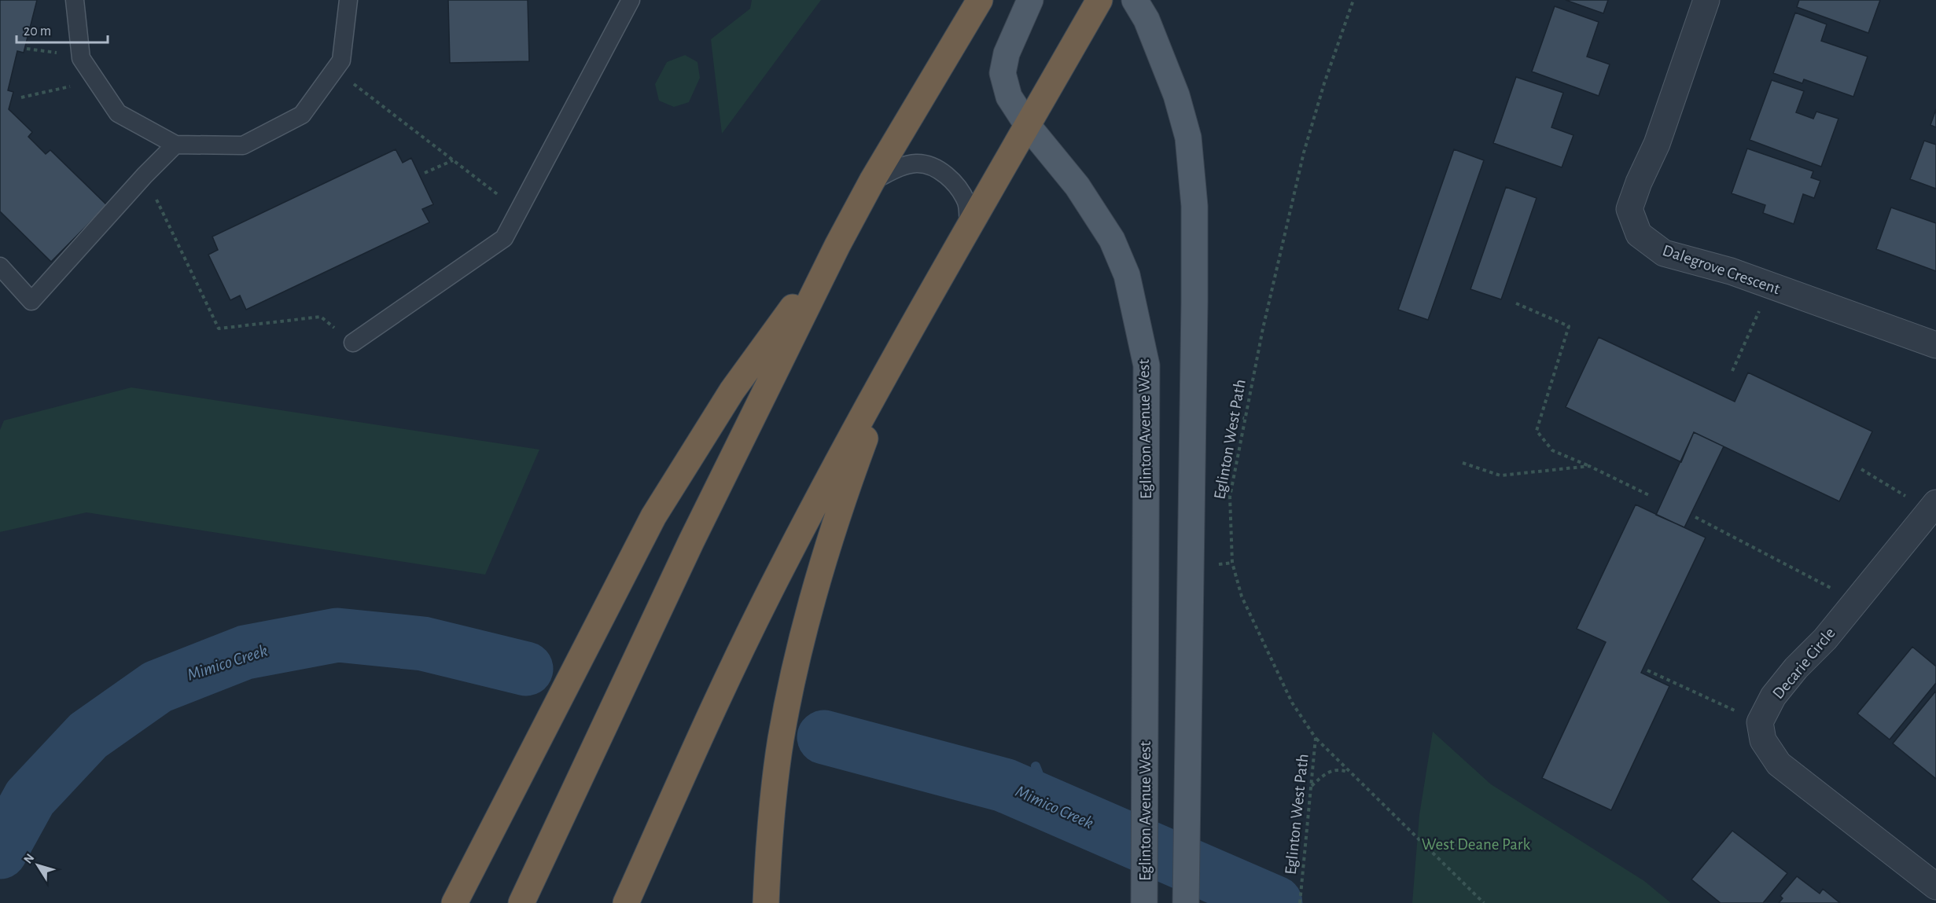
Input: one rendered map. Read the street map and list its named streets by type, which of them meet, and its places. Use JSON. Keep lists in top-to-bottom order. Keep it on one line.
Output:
{"streets":{"main road":["Eglinton Avenue West"],"street":["Dalegrove Crescent","Decarie Circle"],"path":["Eglinton West Path"]},"water":["Mimico Creek"],"parks":["West Deane Park"],"scale_bar":"20 m","north":"top left"}
